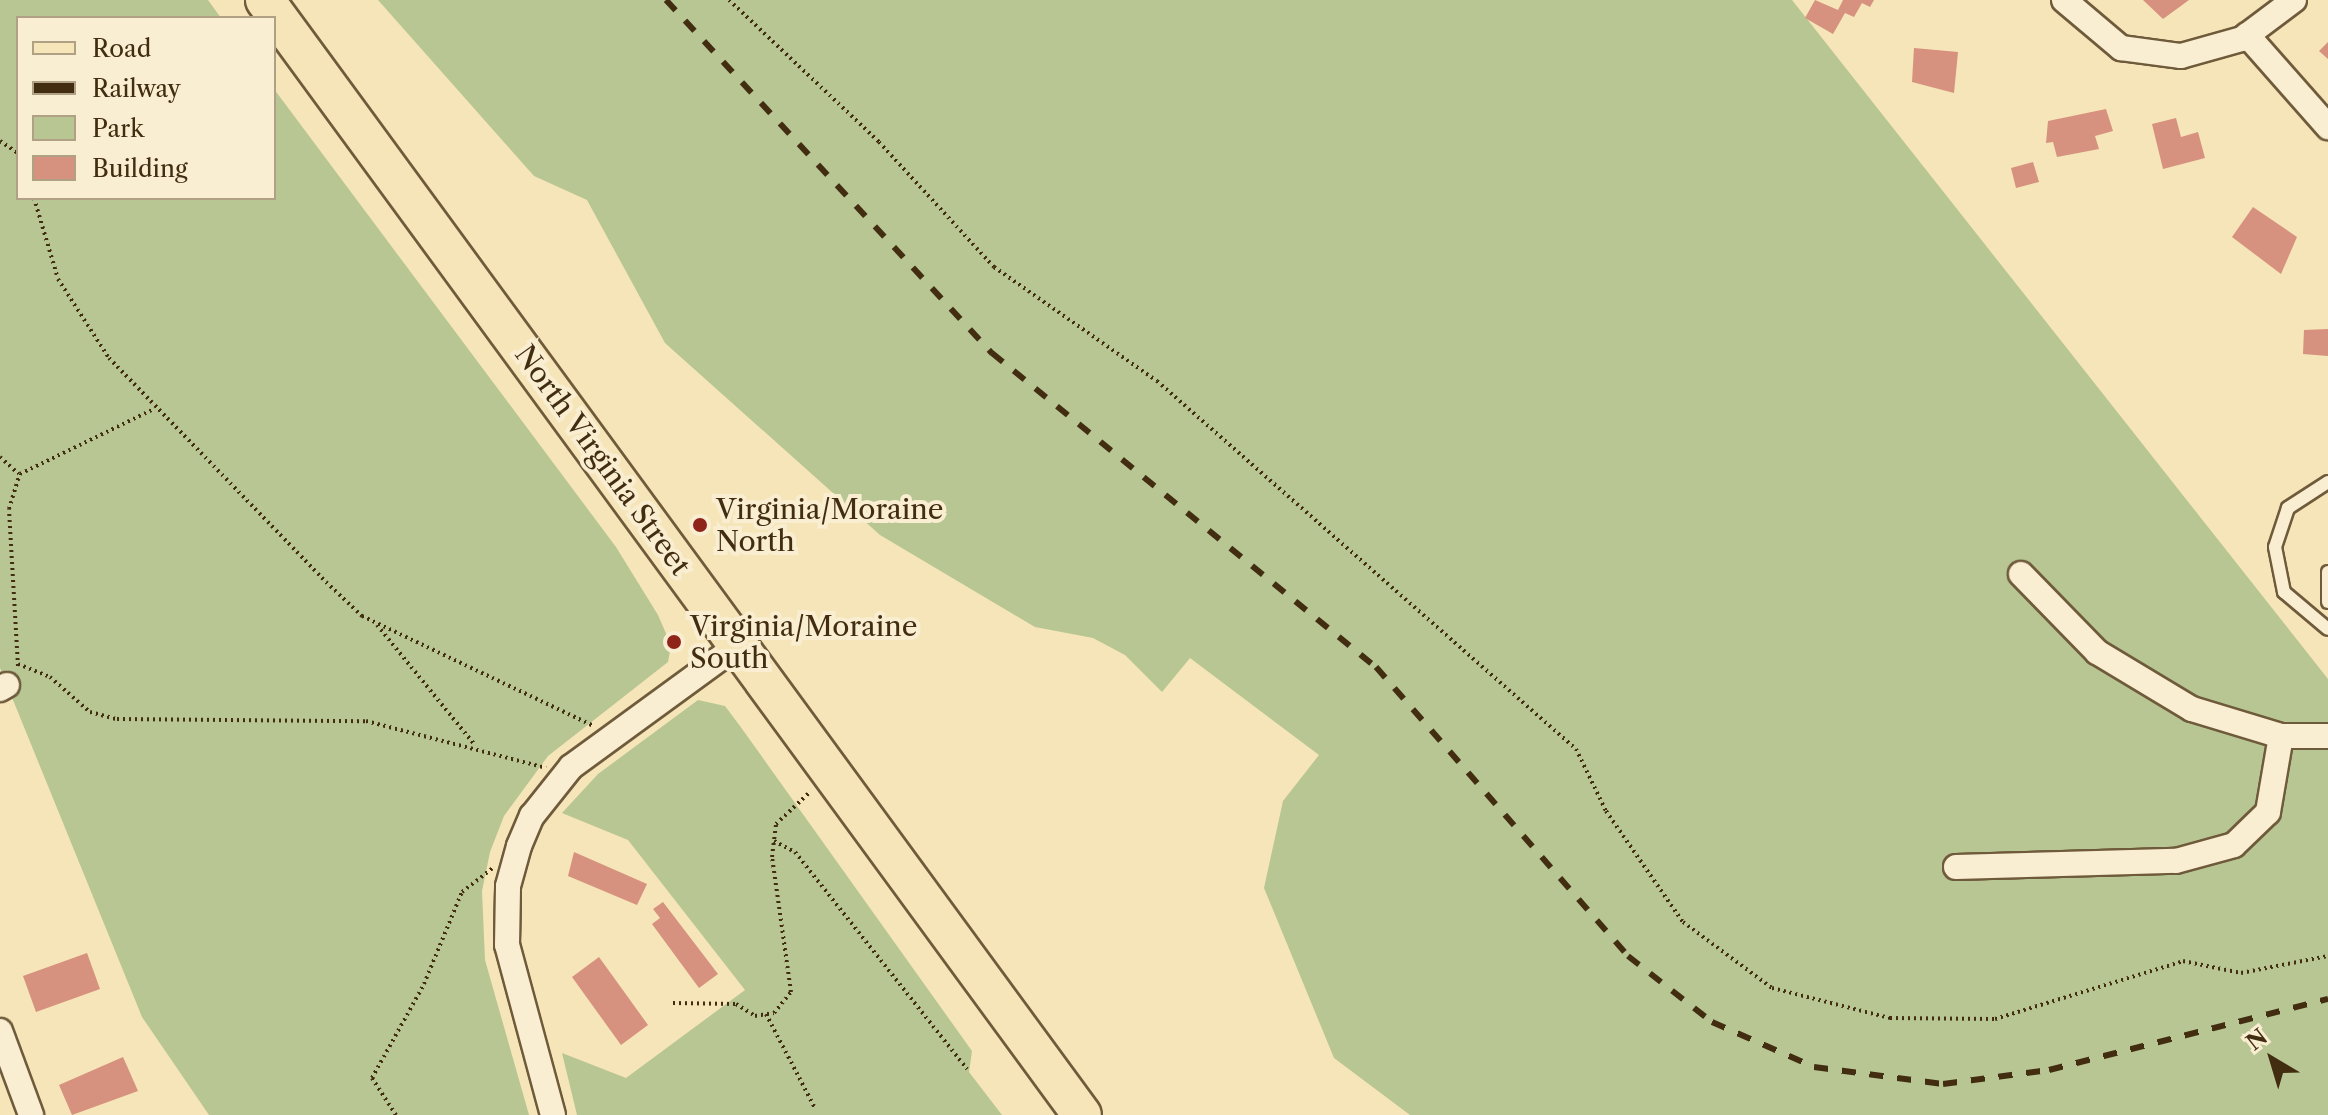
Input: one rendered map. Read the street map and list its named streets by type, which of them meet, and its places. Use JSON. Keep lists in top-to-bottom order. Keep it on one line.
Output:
{"streets":{"main road":["North Virginia Street"]},"places":["Virginia/Moraine North","Virginia/Moraine South"],"legend":["Road","Railway","Park","Building"],"north":"top left"}
